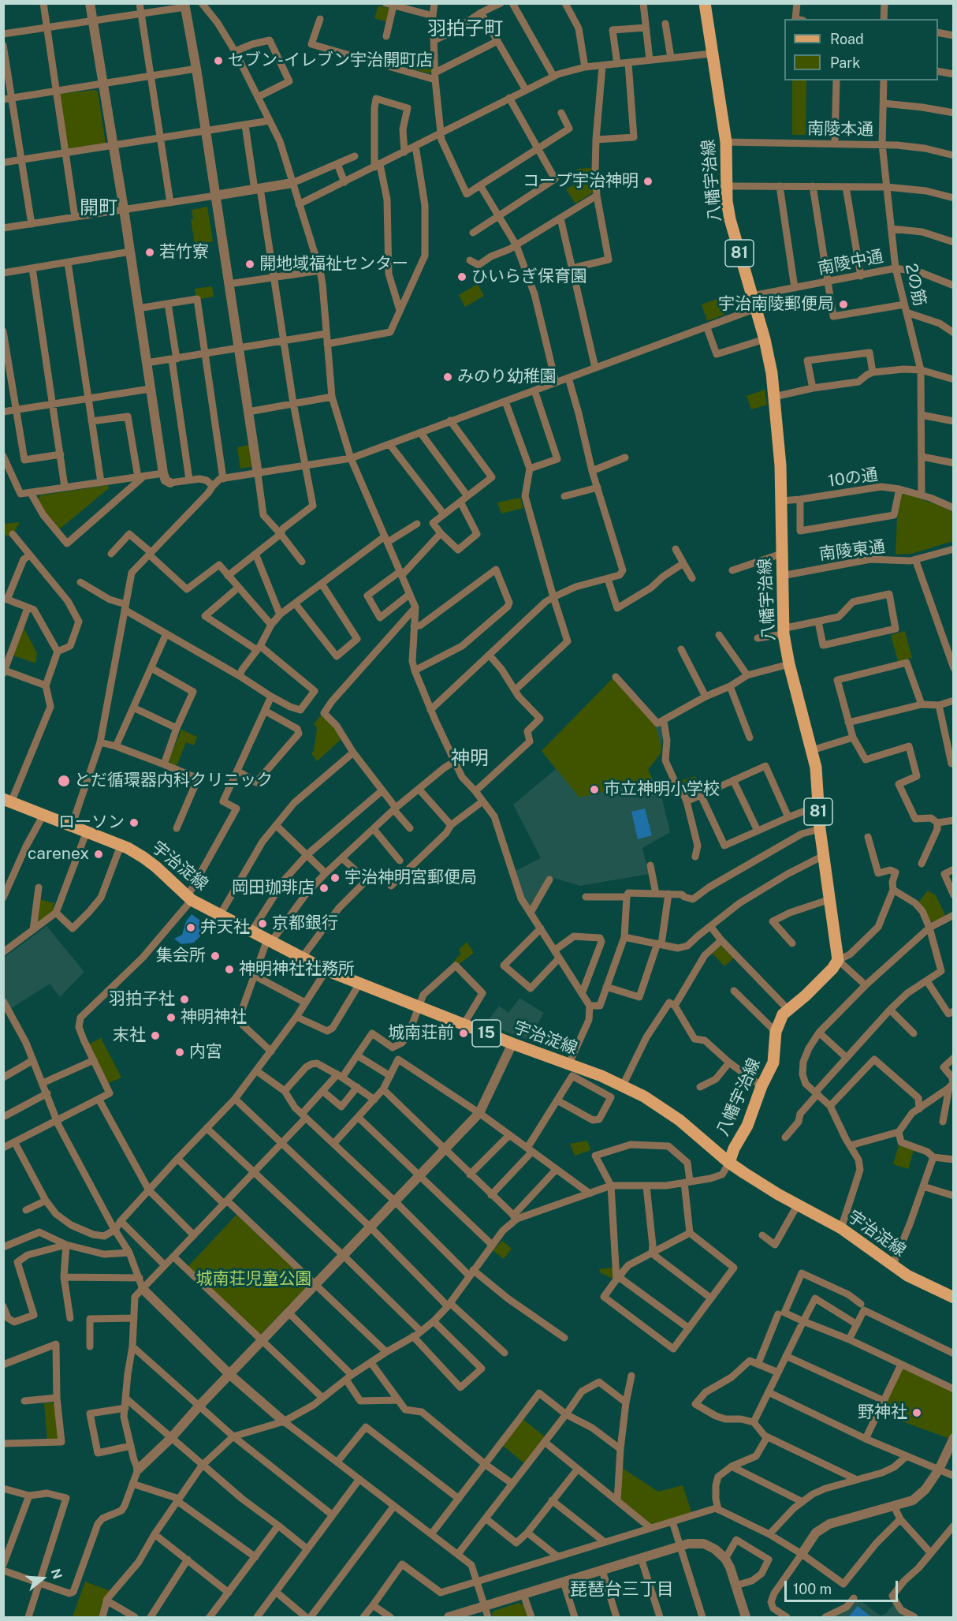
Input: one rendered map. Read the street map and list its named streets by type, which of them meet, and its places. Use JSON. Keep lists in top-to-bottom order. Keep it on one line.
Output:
{"streets":{"main road":["八幡宇治線","81","宇治淀線","15"],"street":["南陵本通","南陵中通","2の筋","10の通","南陵東通"]},"crossings":[["南陵本通","八幡宇治線"],["南陵本通","2の筋"],["八幡宇治線","南陵中通"],["八幡宇治線","10の通"],["八幡宇治線","南陵東通"],["八幡宇治線","宇治淀線"],["南陵中通","2の筋"],["2の筋","10の通"]],"districts":["羽拍子町","開町","神明","琵琶台三丁目"],"parks":["城南荘児童公園"],"places":["セブン-イレブン宇治開町店","コープ宇治神明","若竹寮","開地域福祉センター","ひいらぎ保育園","宇治南陵郵便局","みのり幼稚園","とだ循環器内科クリニック","市立神明小学校","ローソン","carenex","宇治神明宮郵便局","岡田珈琲店","京都銀行","弁天社","集会所","神明神社社務所","羽拍子社","神明神社","城南荘前","末社","内宮","野神社"],"legend":["Road","Park"],"scale_bar":"100 m","north":"right"}
